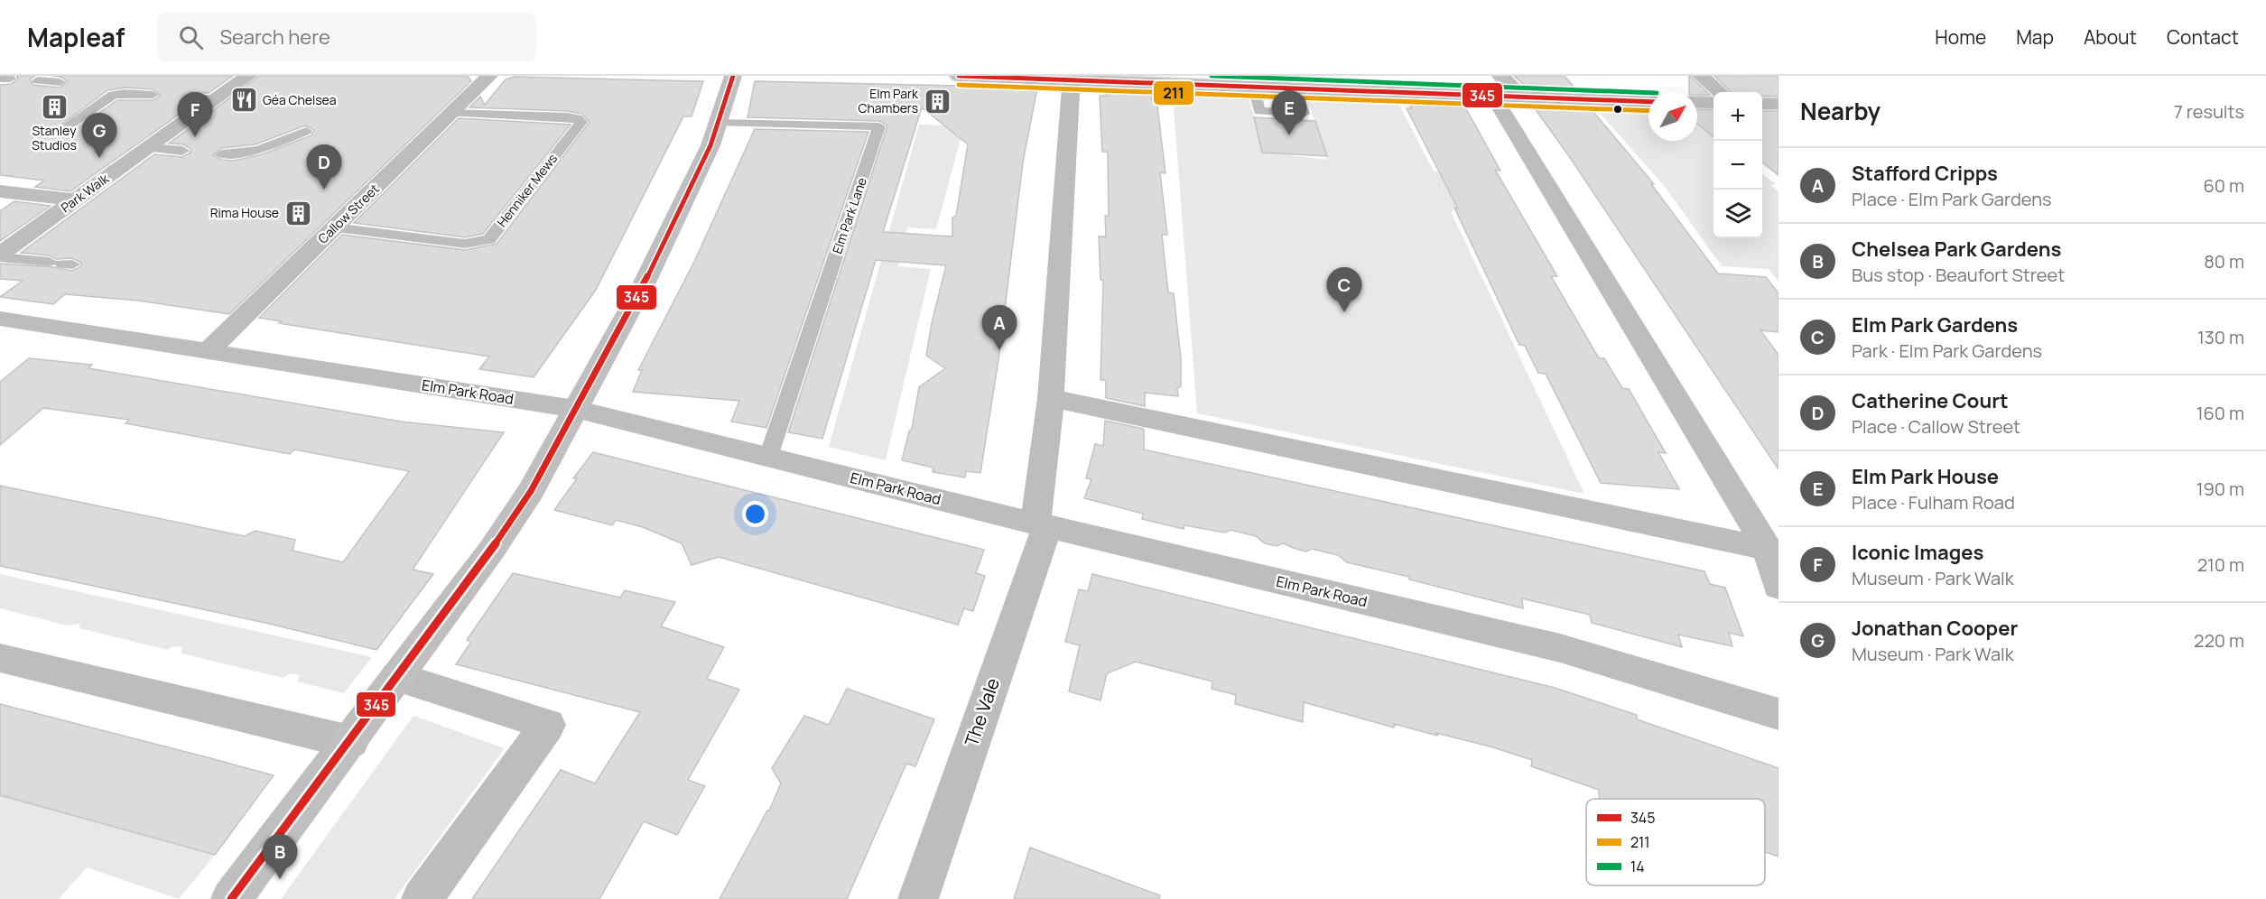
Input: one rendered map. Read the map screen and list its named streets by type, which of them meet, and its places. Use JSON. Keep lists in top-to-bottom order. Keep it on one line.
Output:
{"streets":{"street":["Park Walk","Callow Street","Elm Park Road","The Vale"],"lane":["Henniker Mews","Elm Park Lane"]},"crossings":[["Henniker Mews","Callow Street"],["Callow Street","Elm Park Road"],["Elm Park Lane","Elm Park Road"],["Elm Park Road","The Vale"]],"places":{"restaurant":["Géa Chelsea"],"building":["Elm Park Chambers","Stanley Studios","Rima House"]},"lines":["transit line 345","transit line 14","transit line 211"],"legend":["345","211","14"],"north":"top right","page":{"header":"Mapleaf","search":"Search here","nav":["Home","Map","About","Contact"],"heading":["Nearby","7 results"],"pins":["E","F","G","D","C","A","B"],"map_buttons":["+","−"],"list":[{"mark":"A","name":"Stafford Cripps","note":"Place · Elm Park Gardens","value":"60 m"},{"mark":"B","name":"Chelsea Park Gardens","note":"Bus stop · Beaufort Street","value":"80 m"},{"mark":"C","name":"Elm Park Gardens","note":"Park · Elm Park Gardens","value":"130 m"},{"mark":"D","name":"Catherine Court","note":"Place · Callow Street","value":"160 m"},{"mark":"E","name":"Elm Park House","note":"Place · Fulham Road","value":"190 m"},{"mark":"F","name":"Iconic Images","note":"Museum · Park Walk","value":"210 m"},{"mark":"G","name":"Jonathan Cooper","note":"Museum · Park Walk","value":"220 m"}]}}
